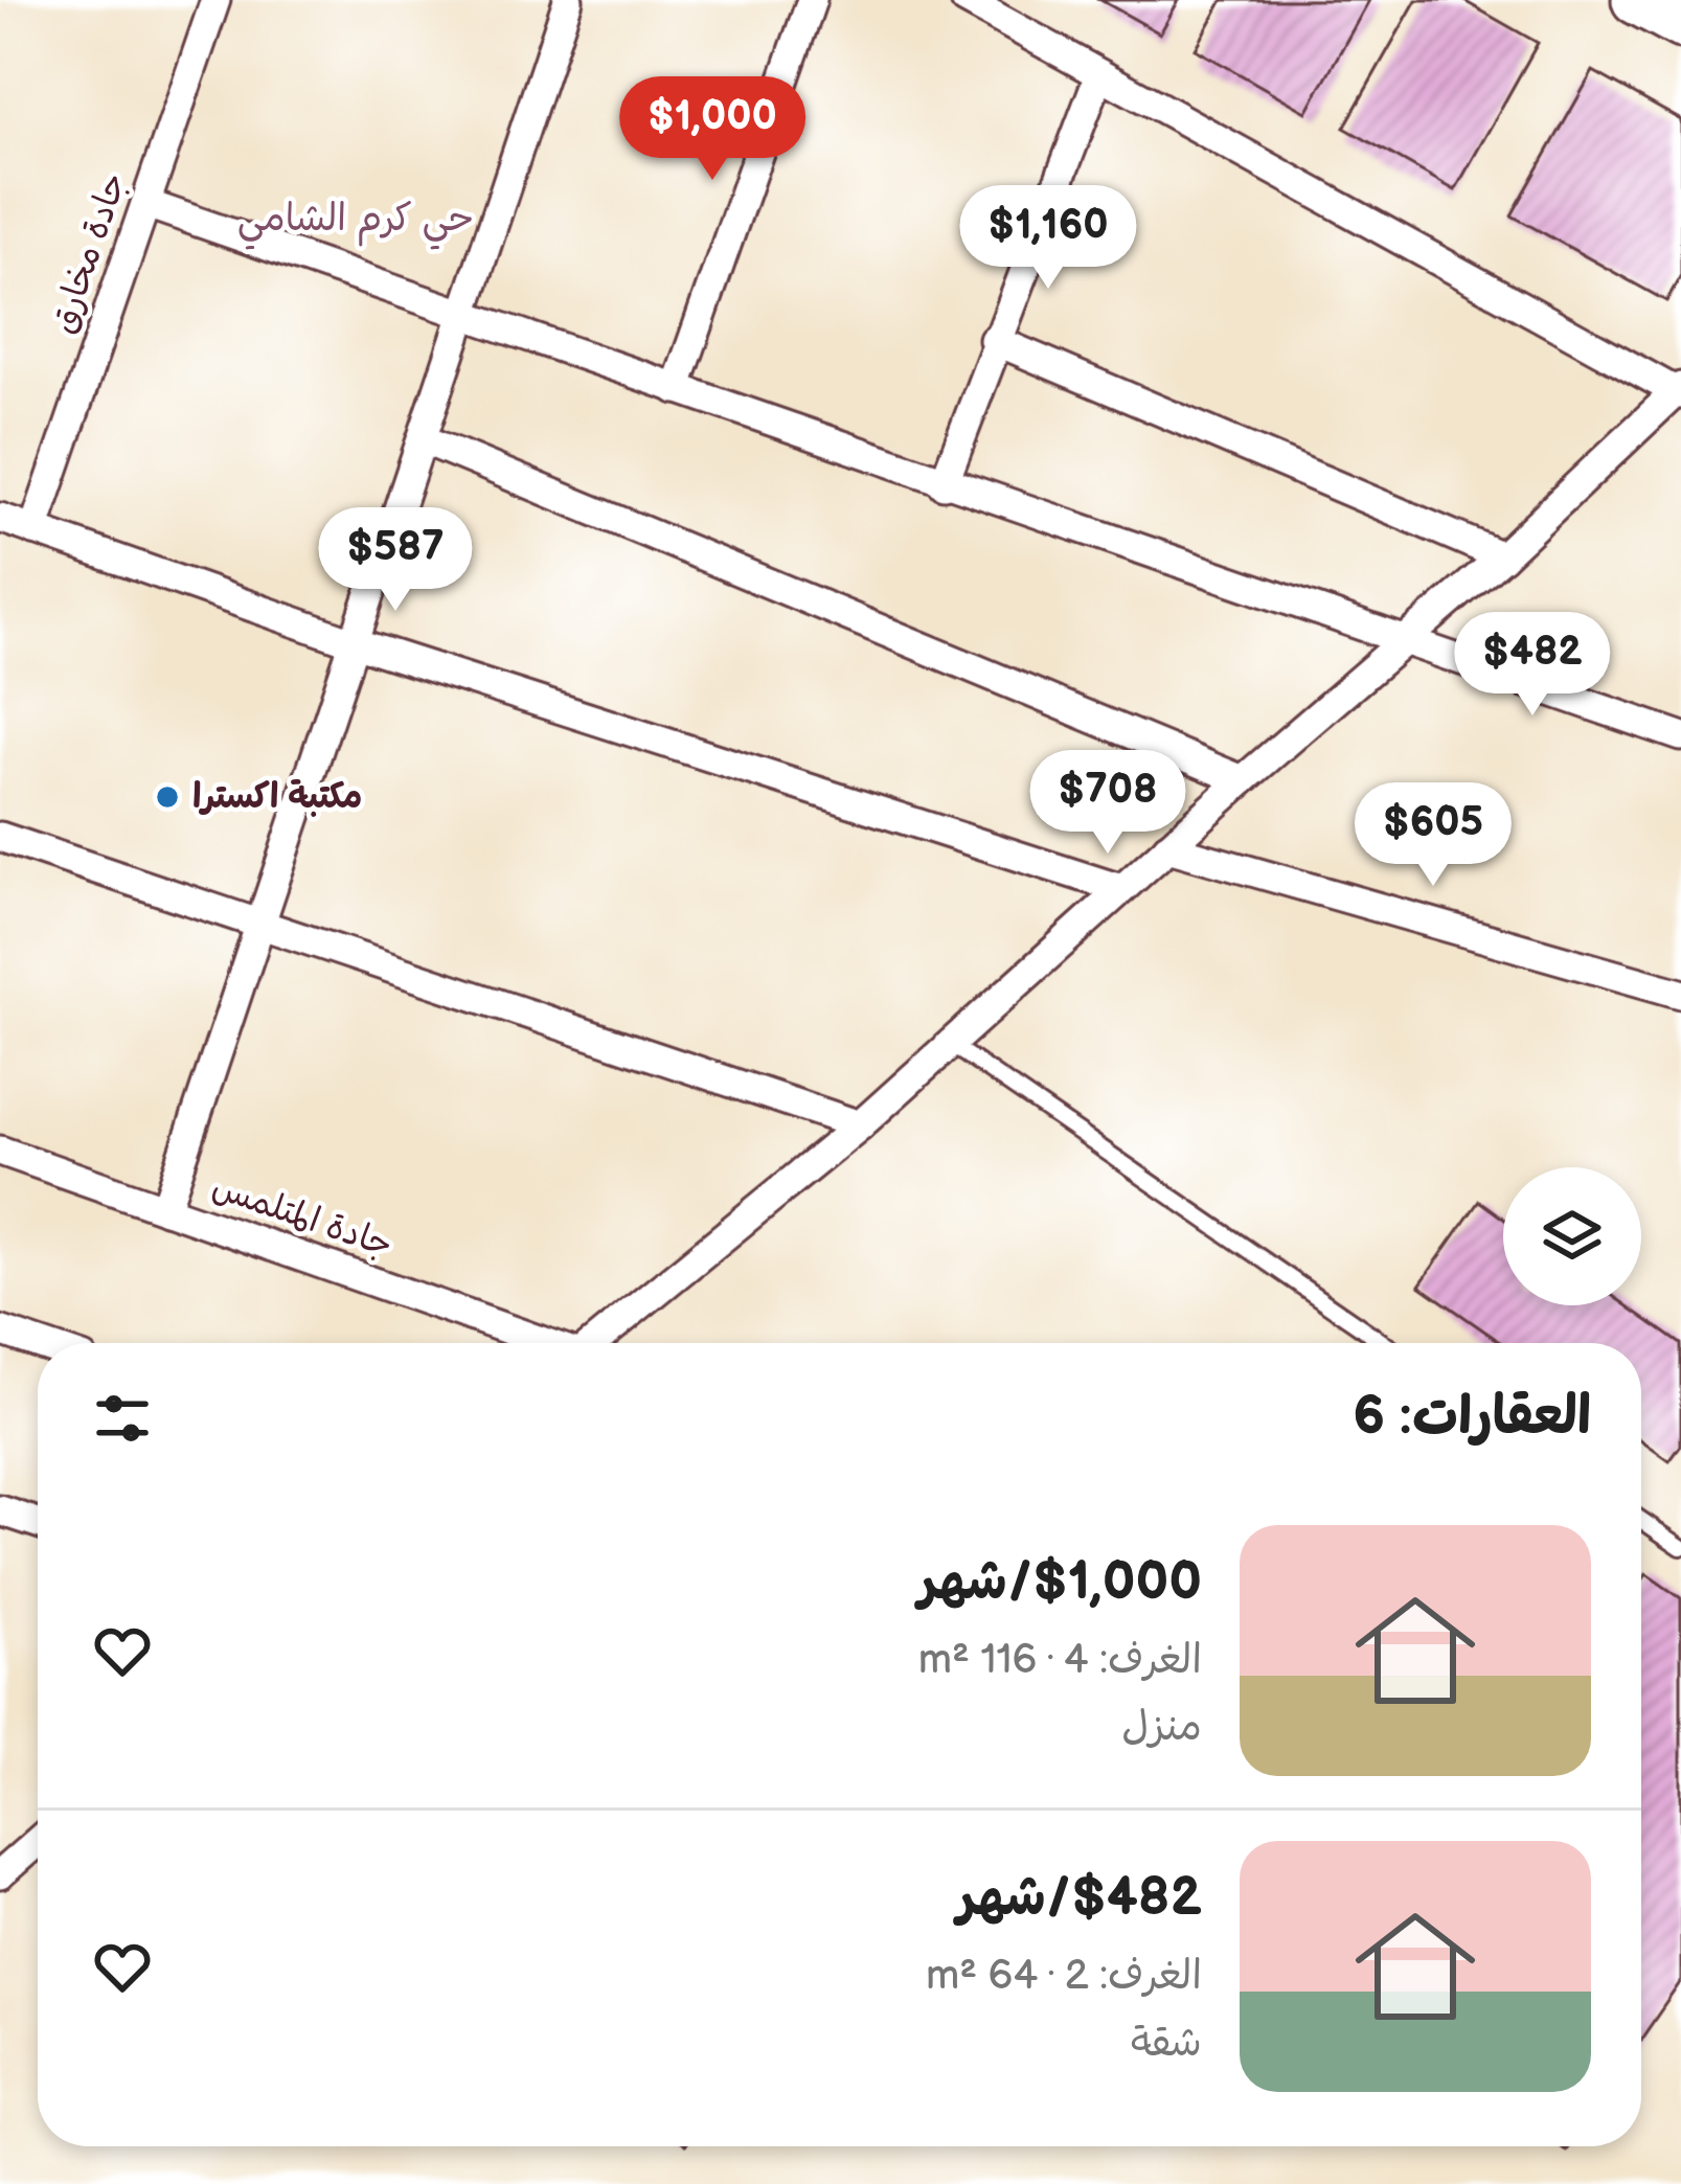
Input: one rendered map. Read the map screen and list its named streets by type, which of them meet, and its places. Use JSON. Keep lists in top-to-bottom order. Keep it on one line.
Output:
{"streets":{"street":["جادة مخارق","جادة المتلمس"]},"districts":["حي كرم الشامي"],"places":["مكتبة اكسترا"],"page":{"price":["$1,000","$1,160","$587","$482","$708","$605"],"heading":"العقارات: 6","list":[{"name":"$1,000/شهر","note":"الغرف: 4 · 116 m² · منزل"},{"name":"$482/شهر","note":"الغرف: 2 · 64 m² · شقة"}]}}
